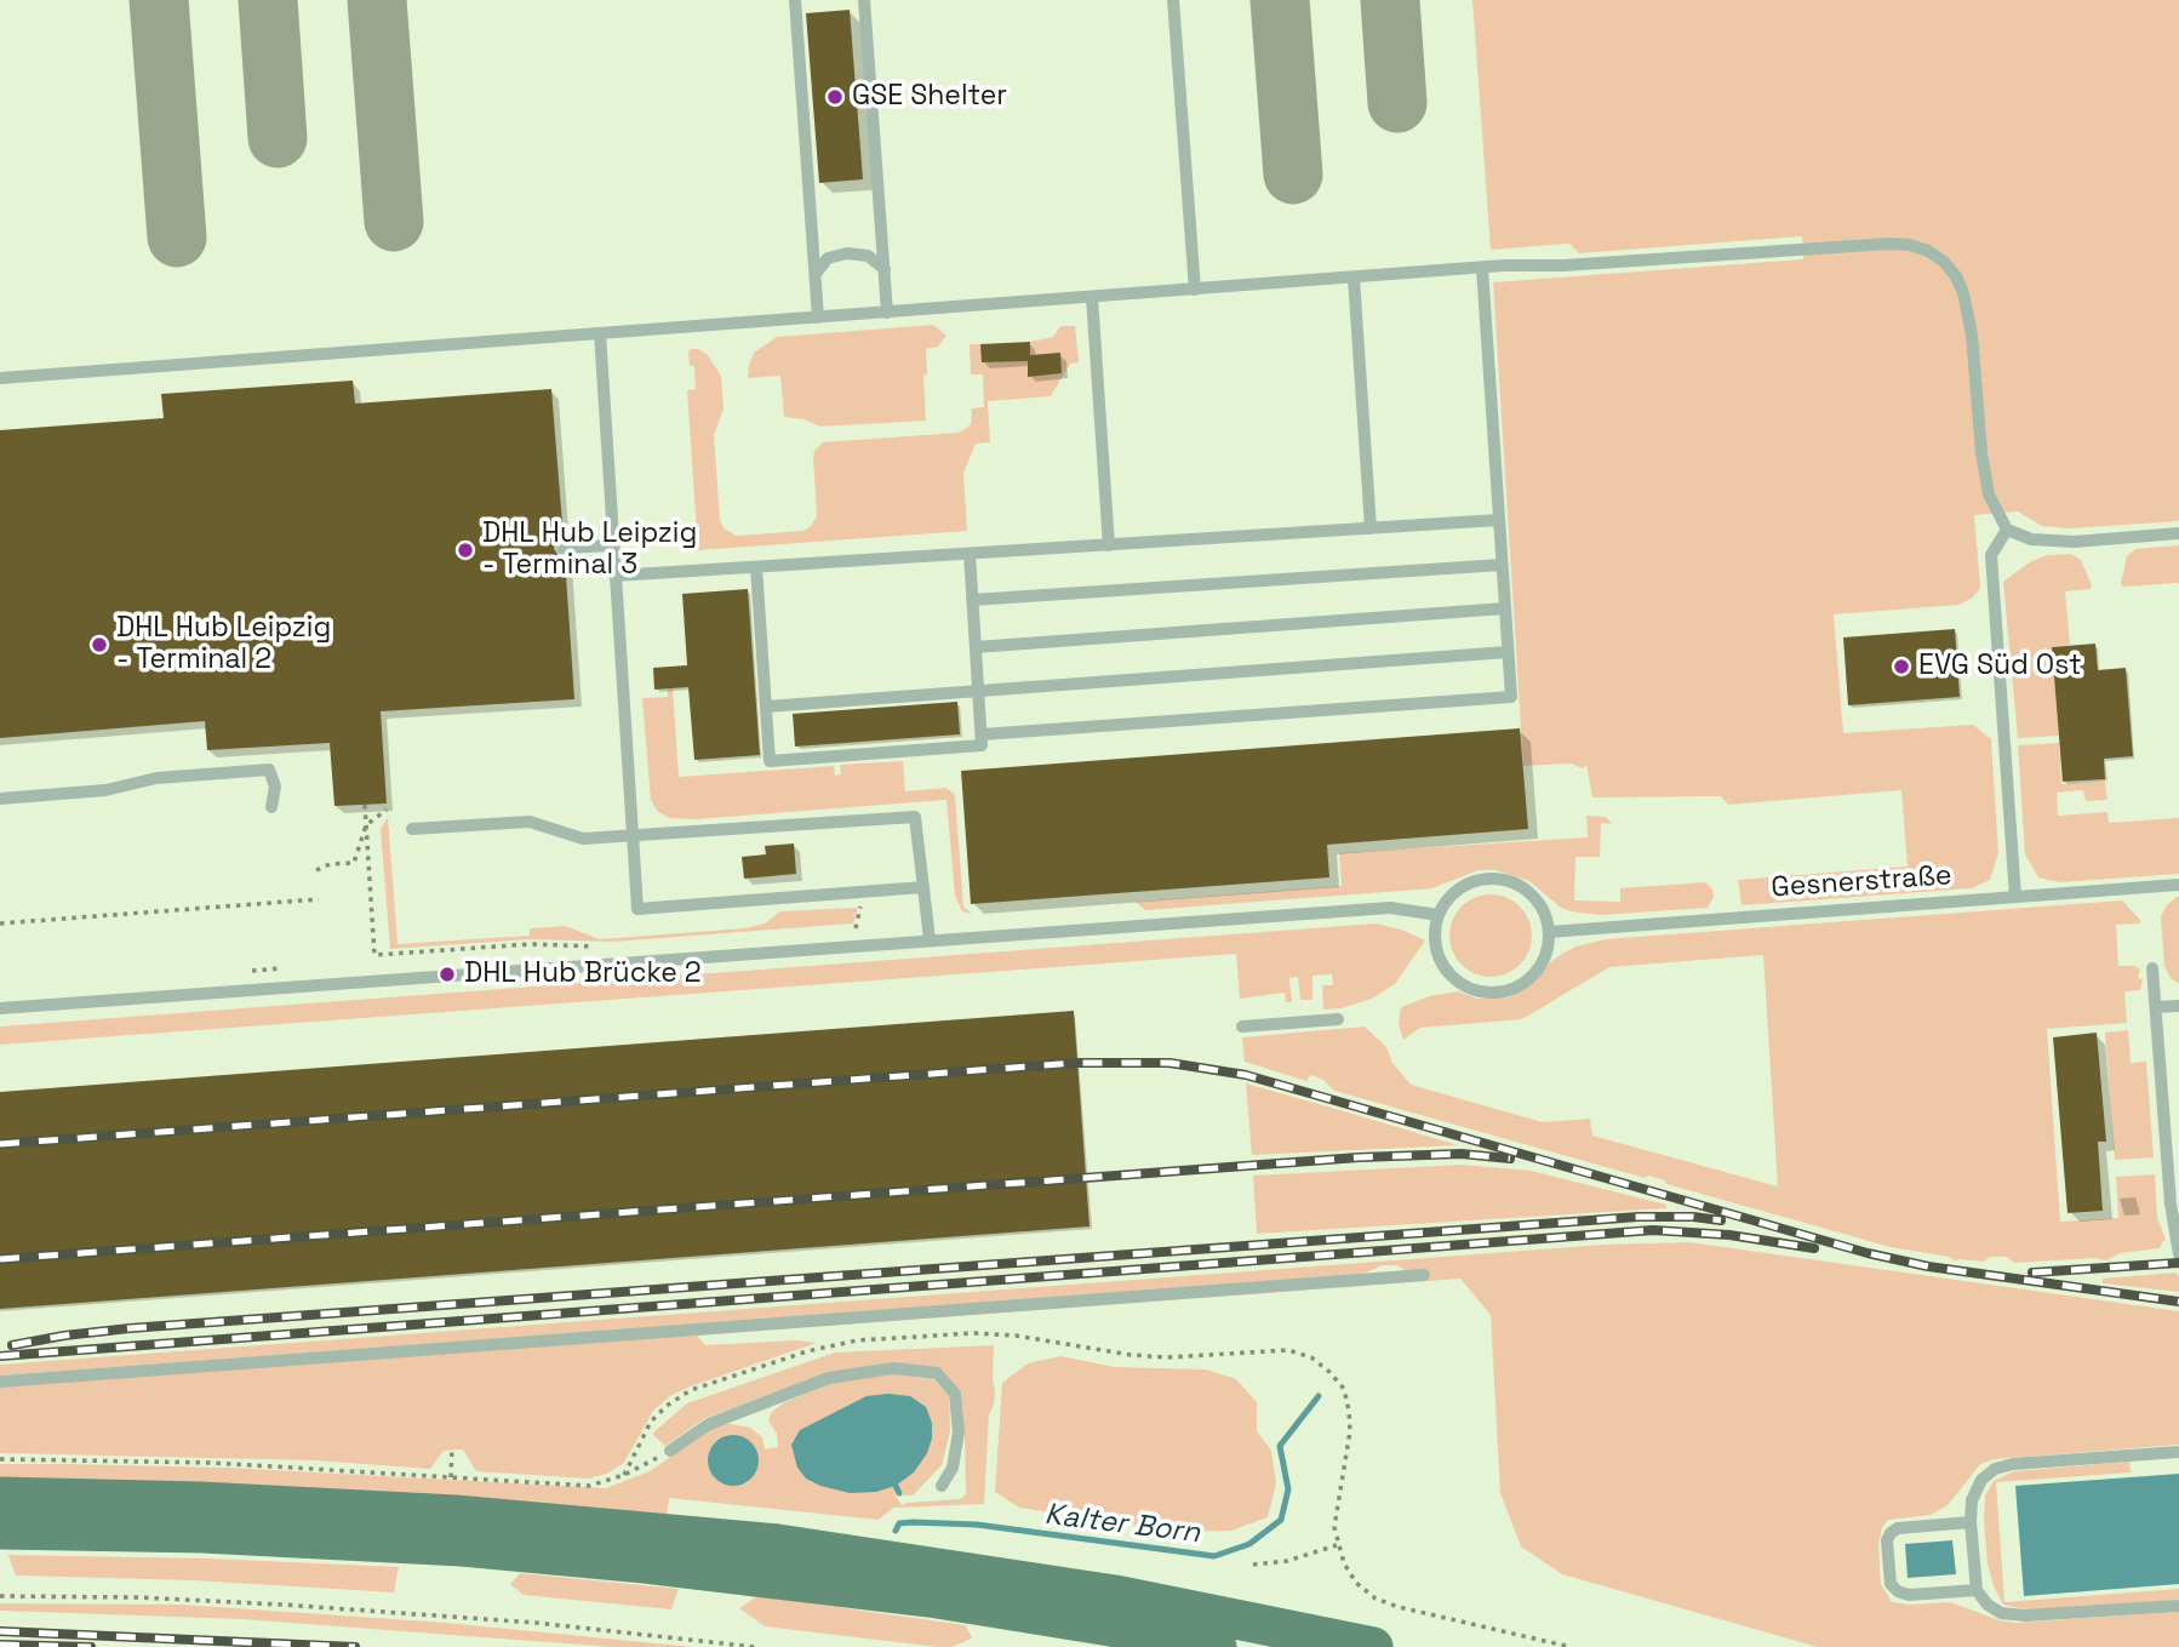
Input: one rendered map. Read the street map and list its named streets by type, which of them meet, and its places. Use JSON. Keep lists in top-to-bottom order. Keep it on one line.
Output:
{"streets":{"lane":["Gesnerstraße"]},"water":["Kalter Born"],"places":["GSE Shelter","DHL Hub Leipzig - Terminal 3","DHL Hub Leipzig - Terminal 2","EVG Süd Ost","DHL Hub Brücke 2"]}
